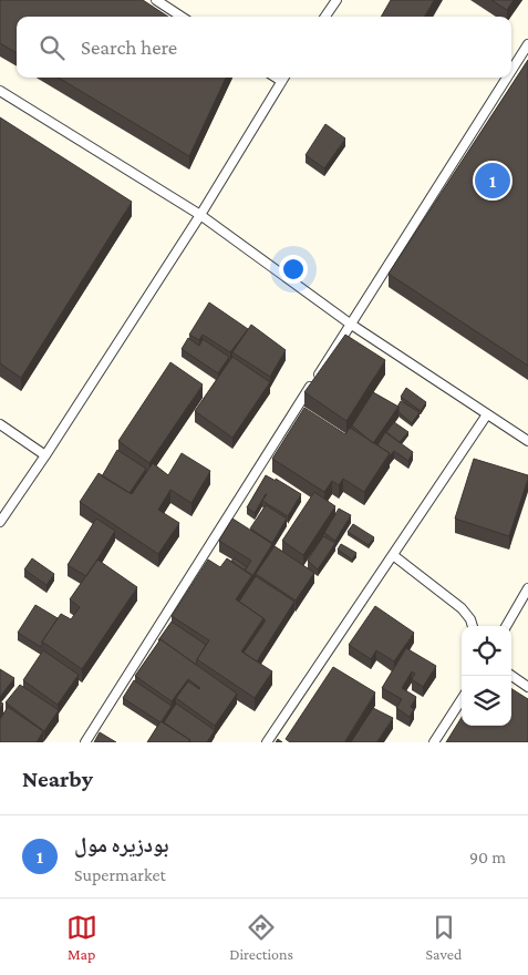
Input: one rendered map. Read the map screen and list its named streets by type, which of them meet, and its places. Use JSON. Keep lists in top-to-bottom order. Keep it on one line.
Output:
{"page":{"search":"Search here","pins":"1","heading":"Nearby","list":[{"mark":"1","name":"بودزيره مول","note":"Supermarket","value":"90 m"}],"nav":["Map","Directions","Saved"]}}
